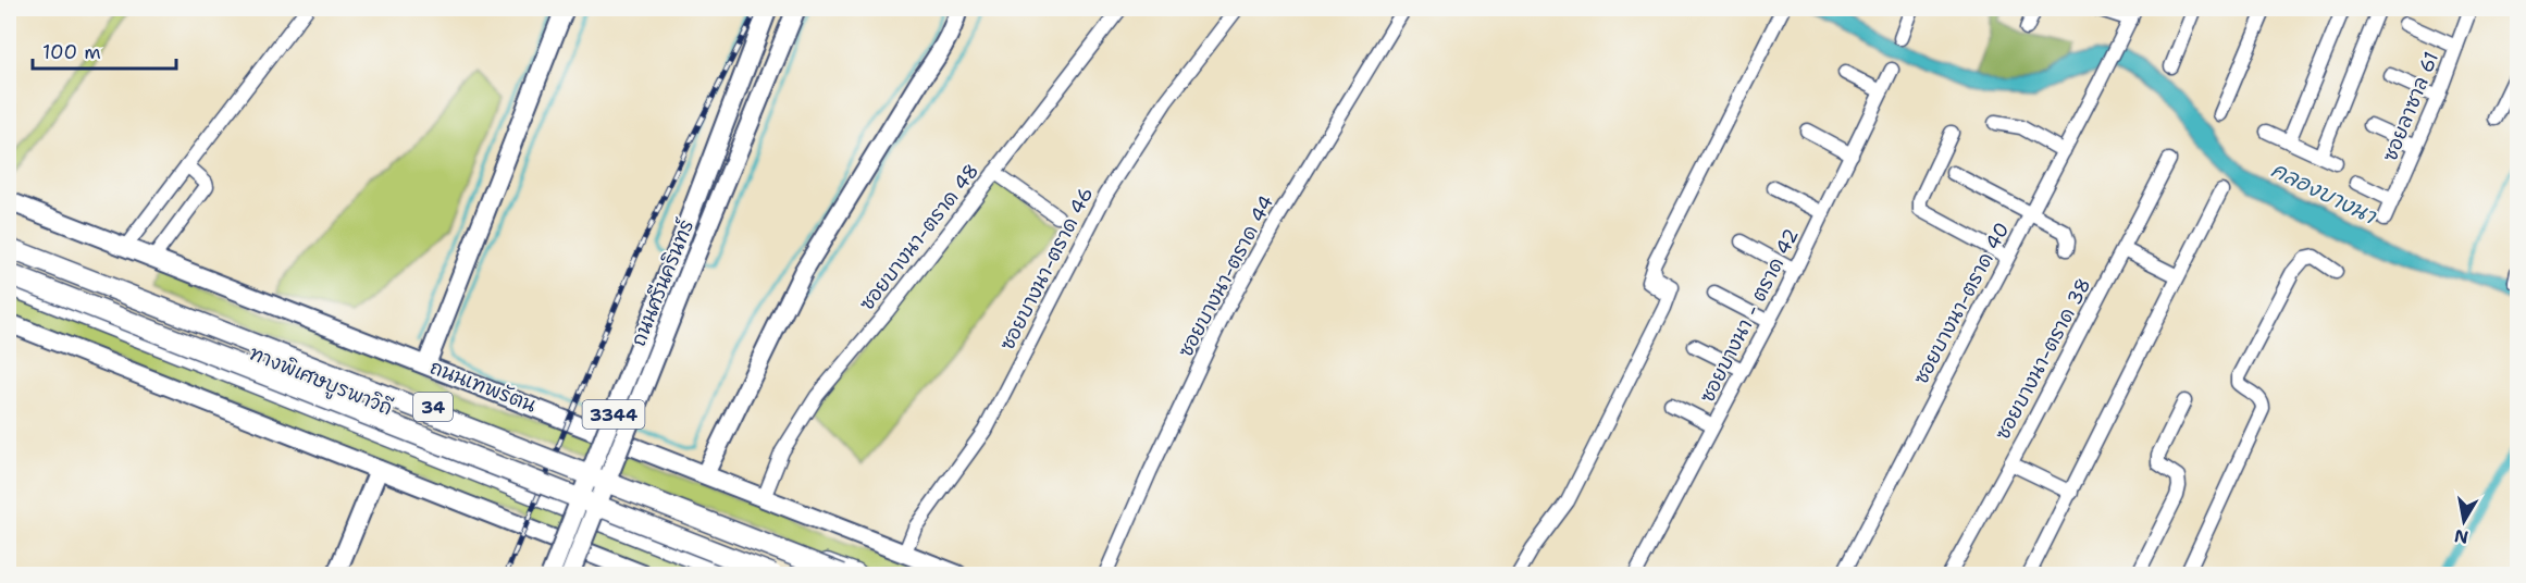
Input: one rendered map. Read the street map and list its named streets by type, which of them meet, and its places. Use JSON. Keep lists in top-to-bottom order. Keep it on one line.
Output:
{"streets":{"highway":["ทางพิเศษบูรพาวิถี","ถนนเทพรัตน","34"],"main road":["ถนนศรีนครินทร์","3344"],"street":["ซอยลาซาล 61","ซอยบางนา-ตราด 48","ซอยบางนา-ตราด 46","ซอยบางนา-ตราด 44","ซอยบางนา-ตราด 40","ซอยบางนา - ตราด 42","ซอยบางนา-ตราด 38"]},"crossings":[["ซอยบางนา-ตราด 48","ถนนเทพรัตน"],["ซอยบางนา-ตราด 46","ถนนเทพรัตน"]],"water":["คลองบางนา"],"scale_bar":"100 m","north":"bottom"}
